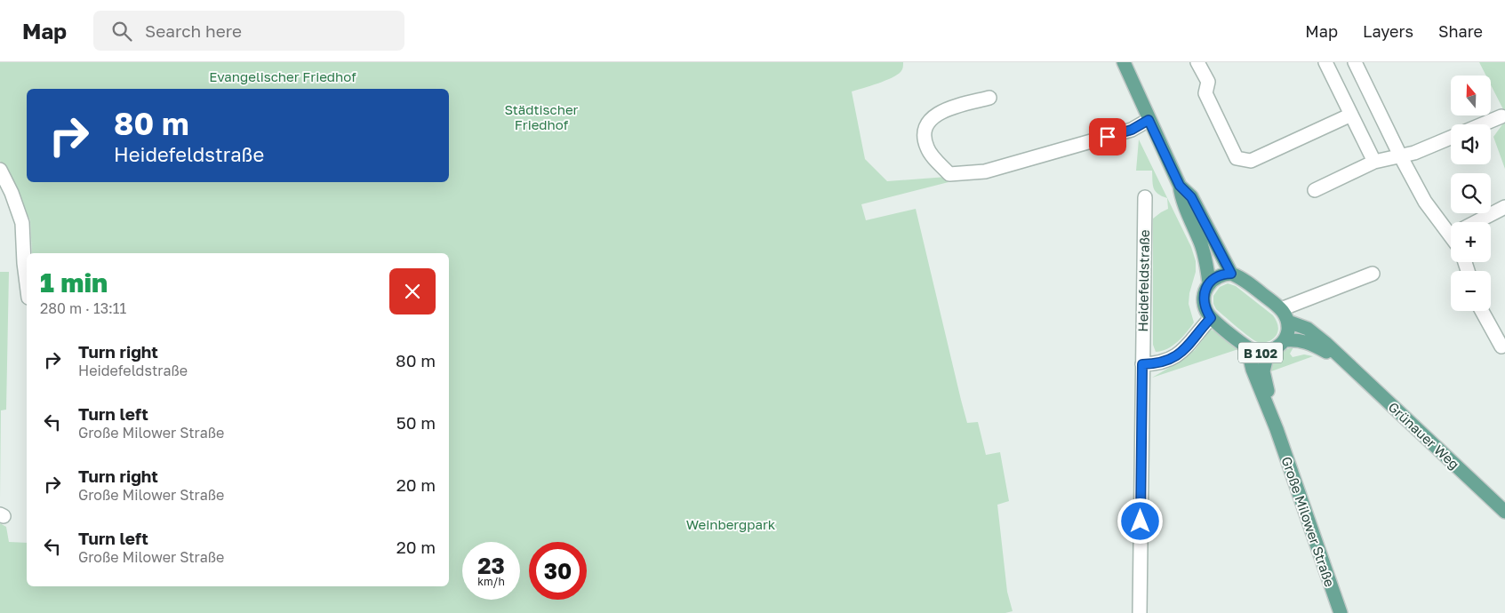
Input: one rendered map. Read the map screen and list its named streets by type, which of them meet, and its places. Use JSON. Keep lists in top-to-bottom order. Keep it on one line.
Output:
{"streets":{"main road":["B 102","Grünauer Weg","Große Milower Straße"],"street":["Heidefeldstraße"]},"crossings":[["B 102","Grünauer Weg"],["B 102","Große Milower Straße"],["Grünauer Weg","Große Milower Straße"]],"parks":["Evangelischer Friedhof","Städtischer Friedhof","Weinbergpark"],"north":"top","page":{"header":"Map","search":"Search here","nav":["Map","Layers","Share"],"map_buttons":["+","−"],"turn":["80 m","Heidefeldstraße"],"heading":["1 min","280 m · 13:11"],"list":[{"name":"Turn right","note":"Heidefeldstraße","value":"80 m"},{"name":"Turn left","note":"Große Milower Straße","value":"50 m"},{"name":"Turn right","note":"Große Milower Straße","value":"20 m"},{"name":"Turn left","note":"Große Milower Straße","value":"20 m"}],"speed":"23 km/h","limit":"30"}}
